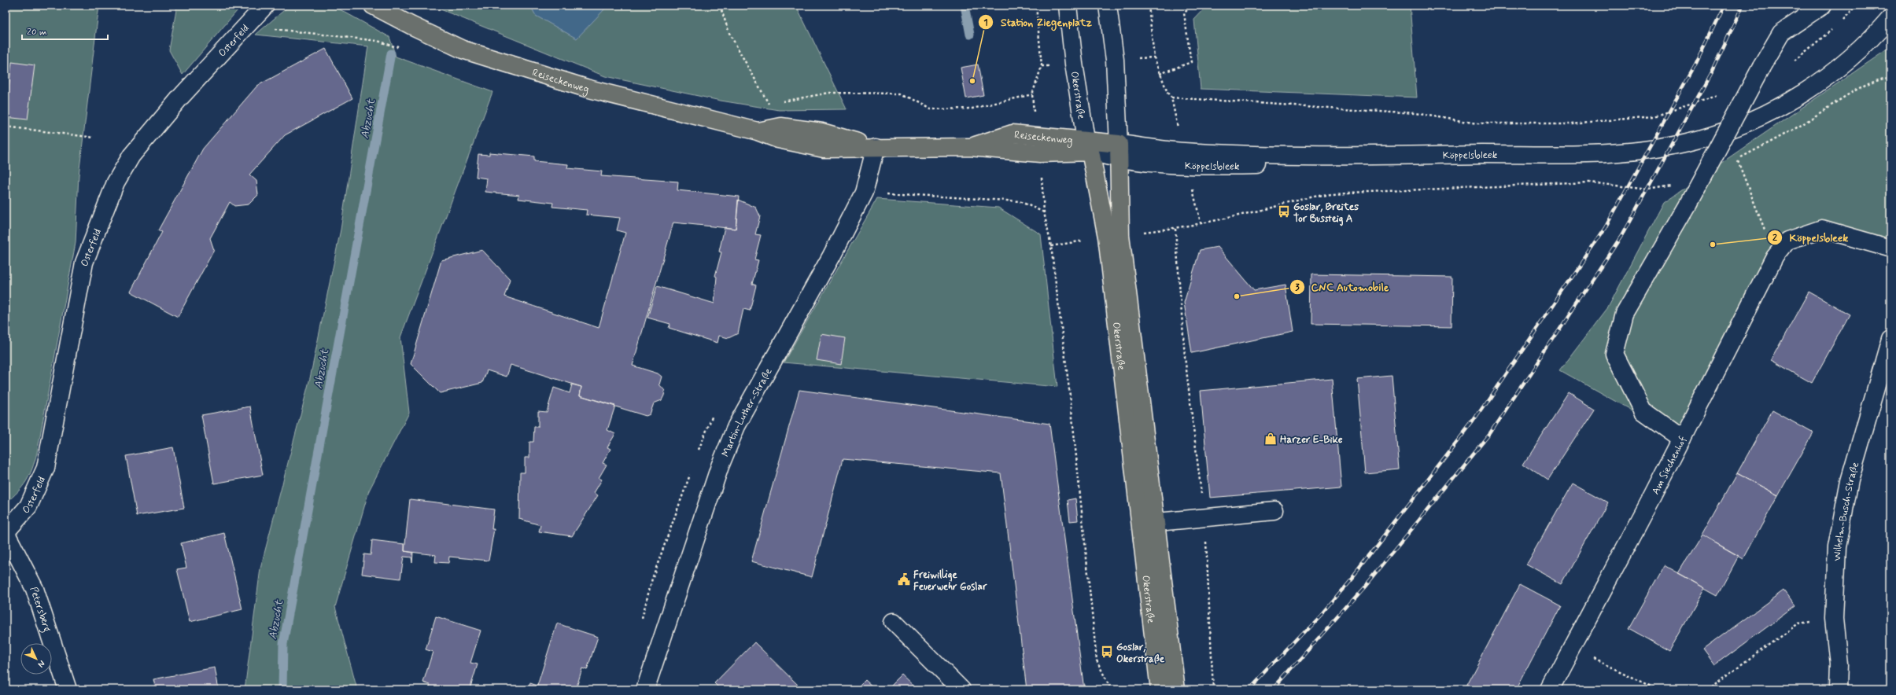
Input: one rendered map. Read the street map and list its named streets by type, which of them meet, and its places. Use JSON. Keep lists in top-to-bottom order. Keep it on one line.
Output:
{"streets":{"main road":["Reiseckenweg","Okerstraße"],"street":["Osterfeld","Köppelsbleek","Martin-Luther-Straße","Am Siechenhof","Wilhelm-Busch-Straße","Petersberg"]},"crossings":[["Osterfeld","Petersberg"],["Reiseckenweg","Okerstraße"],["Reiseckenweg","Köppelsbleek"],["Reiseckenweg","Martin-Luther-Straße"],["Okerstraße","Köppelsbleek"]],"water":["Abzucht"],"places":{"other":["Station Ziegenplatz","Köppelsbleek","CNC Automobile"],"bus stop":["Goslar, Breites Tor Bussteig A","Goslar, Okerstraße"],"shop":["Harzer E-Bike"],"public building":["Freiwillige Feuerwehr Goslar"]},"scale_bar":"20 m","north":"bottom right"}
